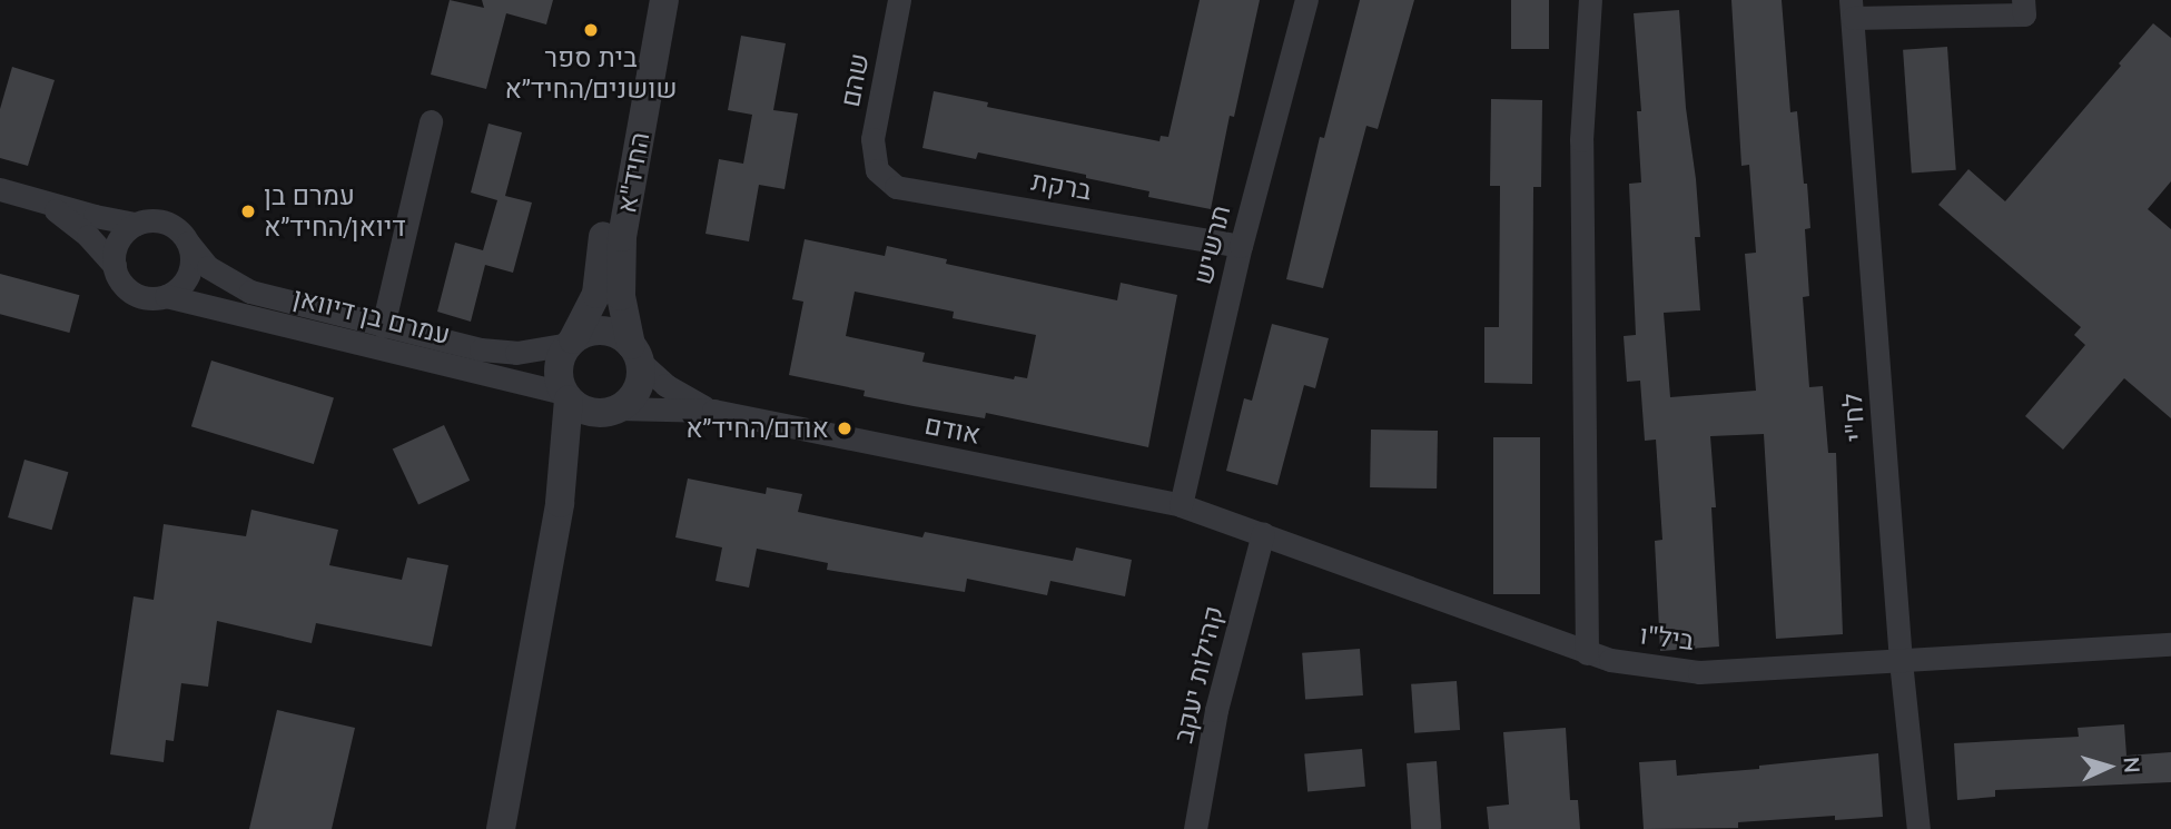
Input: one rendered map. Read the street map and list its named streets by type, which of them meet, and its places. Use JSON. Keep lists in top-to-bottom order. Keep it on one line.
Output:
{"streets":{"street":["שהם","החיד\"א","ברקת","תרשיש","עמרם בן דיוואן","לח\"י","אודם","ביל\"ו","קהילות יעקב"]},"crossings":[["שהם","ברקת"],["החיד\"א","עמרם בן דיוואן"],["החיד\"א","אודם"],["ברקת","תרשיש"],["תרשיש","אודם"],["תרשיש","ביל\"ו"],["עמרם בן דיוואן","אודם"],["לח\"י","ביל\"ו"],["אודם","ביל\"ו"],["ביל\"ו","קהילות יעקב"]],"places":["בית ספר שושנים/החיד״א","עמרם בן דיואן/החיד״א","אודם/החיד״א"],"north":"right"}
